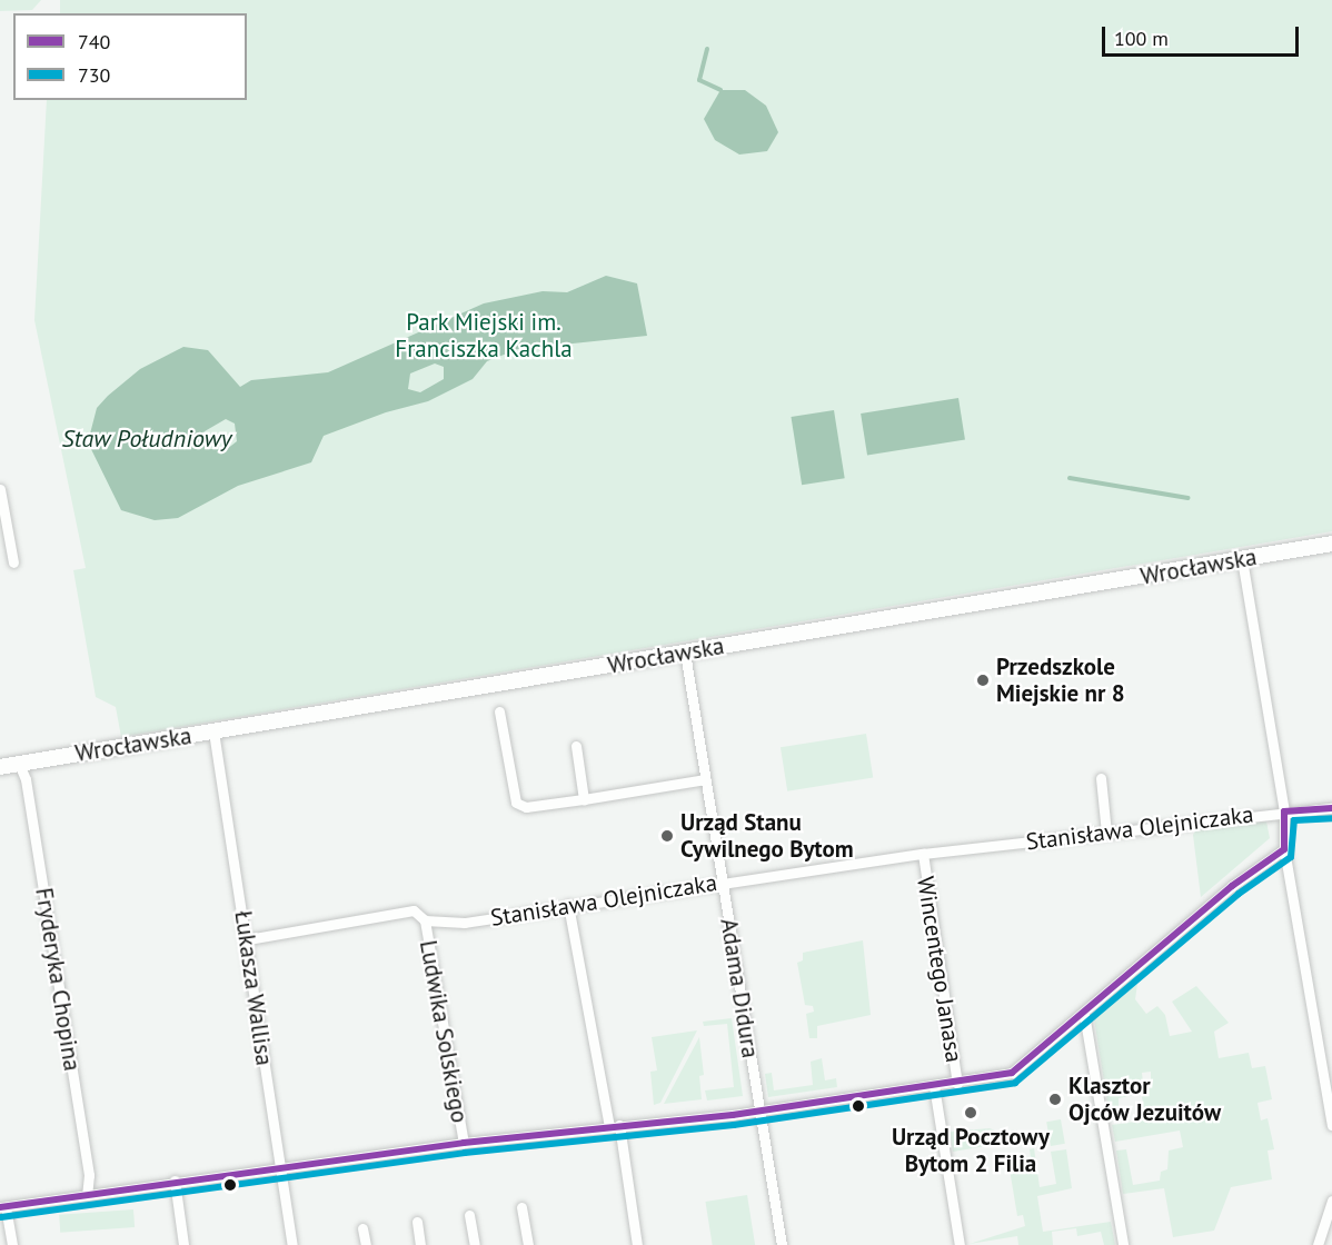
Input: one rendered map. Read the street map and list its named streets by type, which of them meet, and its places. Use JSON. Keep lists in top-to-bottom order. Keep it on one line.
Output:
{"streets":{"main road":["Wrocławska"],"street":["Stanisława Olejniczaka","Wincentego Janasa","Fryderyka Chopina","Łukasza Wallisa","Adama Didura","Ludwika Solskiego"]},"crossings":[["Wrocławska","Fryderyka Chopina"],["Wrocławska","Łukasza Wallisa"],["Wrocławska","Adama Didura"],["Stanisława Olejniczaka","Wincentego Janasa"],["Stanisława Olejniczaka","Łukasza Wallisa"],["Stanisława Olejniczaka","Adama Didura"],["Stanisława Olejniczaka","Ludwika Solskiego"]],"water":["Staw Południowy"],"parks":["Park Miejski im. Franciszka Kachla"],"places":["Przedszkole Miejskie nr 8","Urząd Stanu Cywilnego Bytom","Klasztor Ojców Jezuitów","Urząd Pocztowy Bytom 2 Filia"],"lines":["transit line 740","transit line 730"],"legend":["740","730"],"scale_bar":"100 m"}
